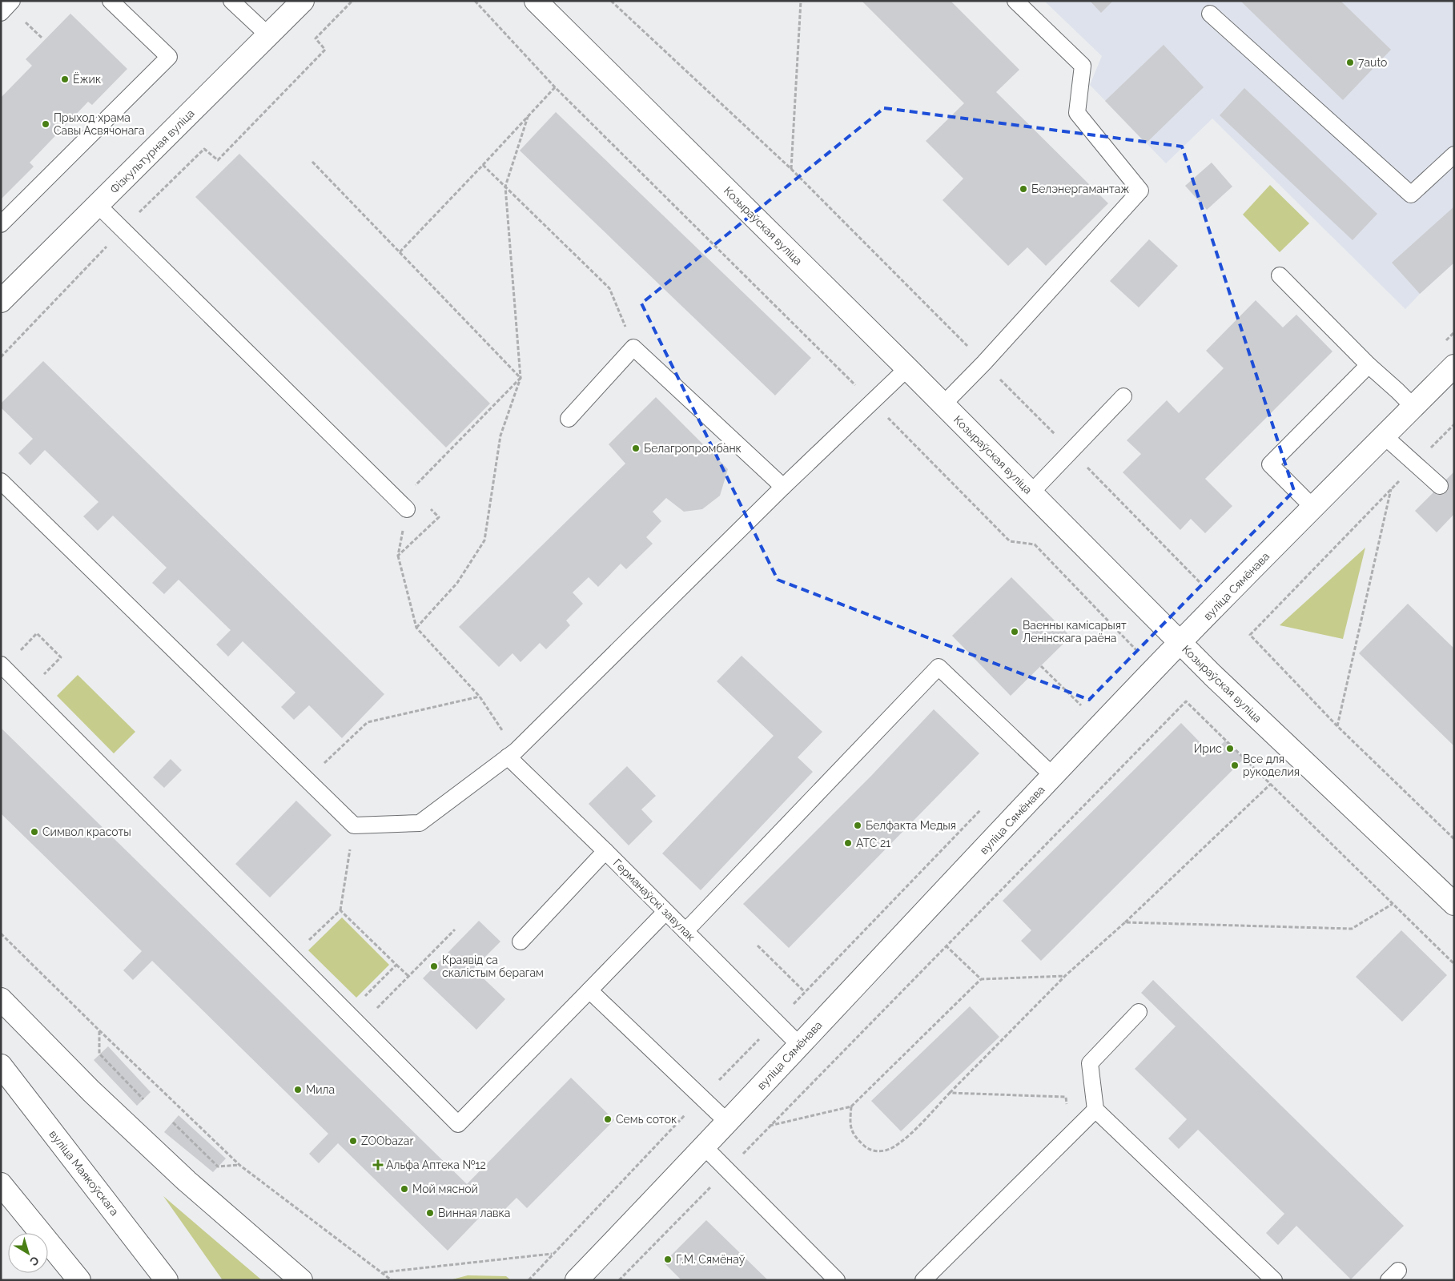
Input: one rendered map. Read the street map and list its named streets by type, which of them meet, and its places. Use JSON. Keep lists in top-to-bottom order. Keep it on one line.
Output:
{"streets":{"street":["Фізкультурная вуліца","Козыраўская вуліца","вуліца Сямёнава","вуліца Маякоўскага"],"lane":["Германаўскі завулак"]},"crossings":[["Козыраўская вуліца","вуліца Сямёнава"],["вуліца Сямёнава","Германаўскі завулак"]],"places":{"other":["7auto","Ёжик","Прыход храма Савы Асвячонага","Белэнергамантаж","Белагропромбанк","Ваенны камісарыят Ленінскага раёна","Ирис","Все для рукоделия","Белфакта Медыя","Символ красоты","АТС 21","Краявід са скалістым берагам","Мила","Семь соток","ZOObazar","Мой мясной","Винная лавка","Г.М. Сямёнаў"],"health":["Альфа Аптека №12"]},"north":"bottom right"}
